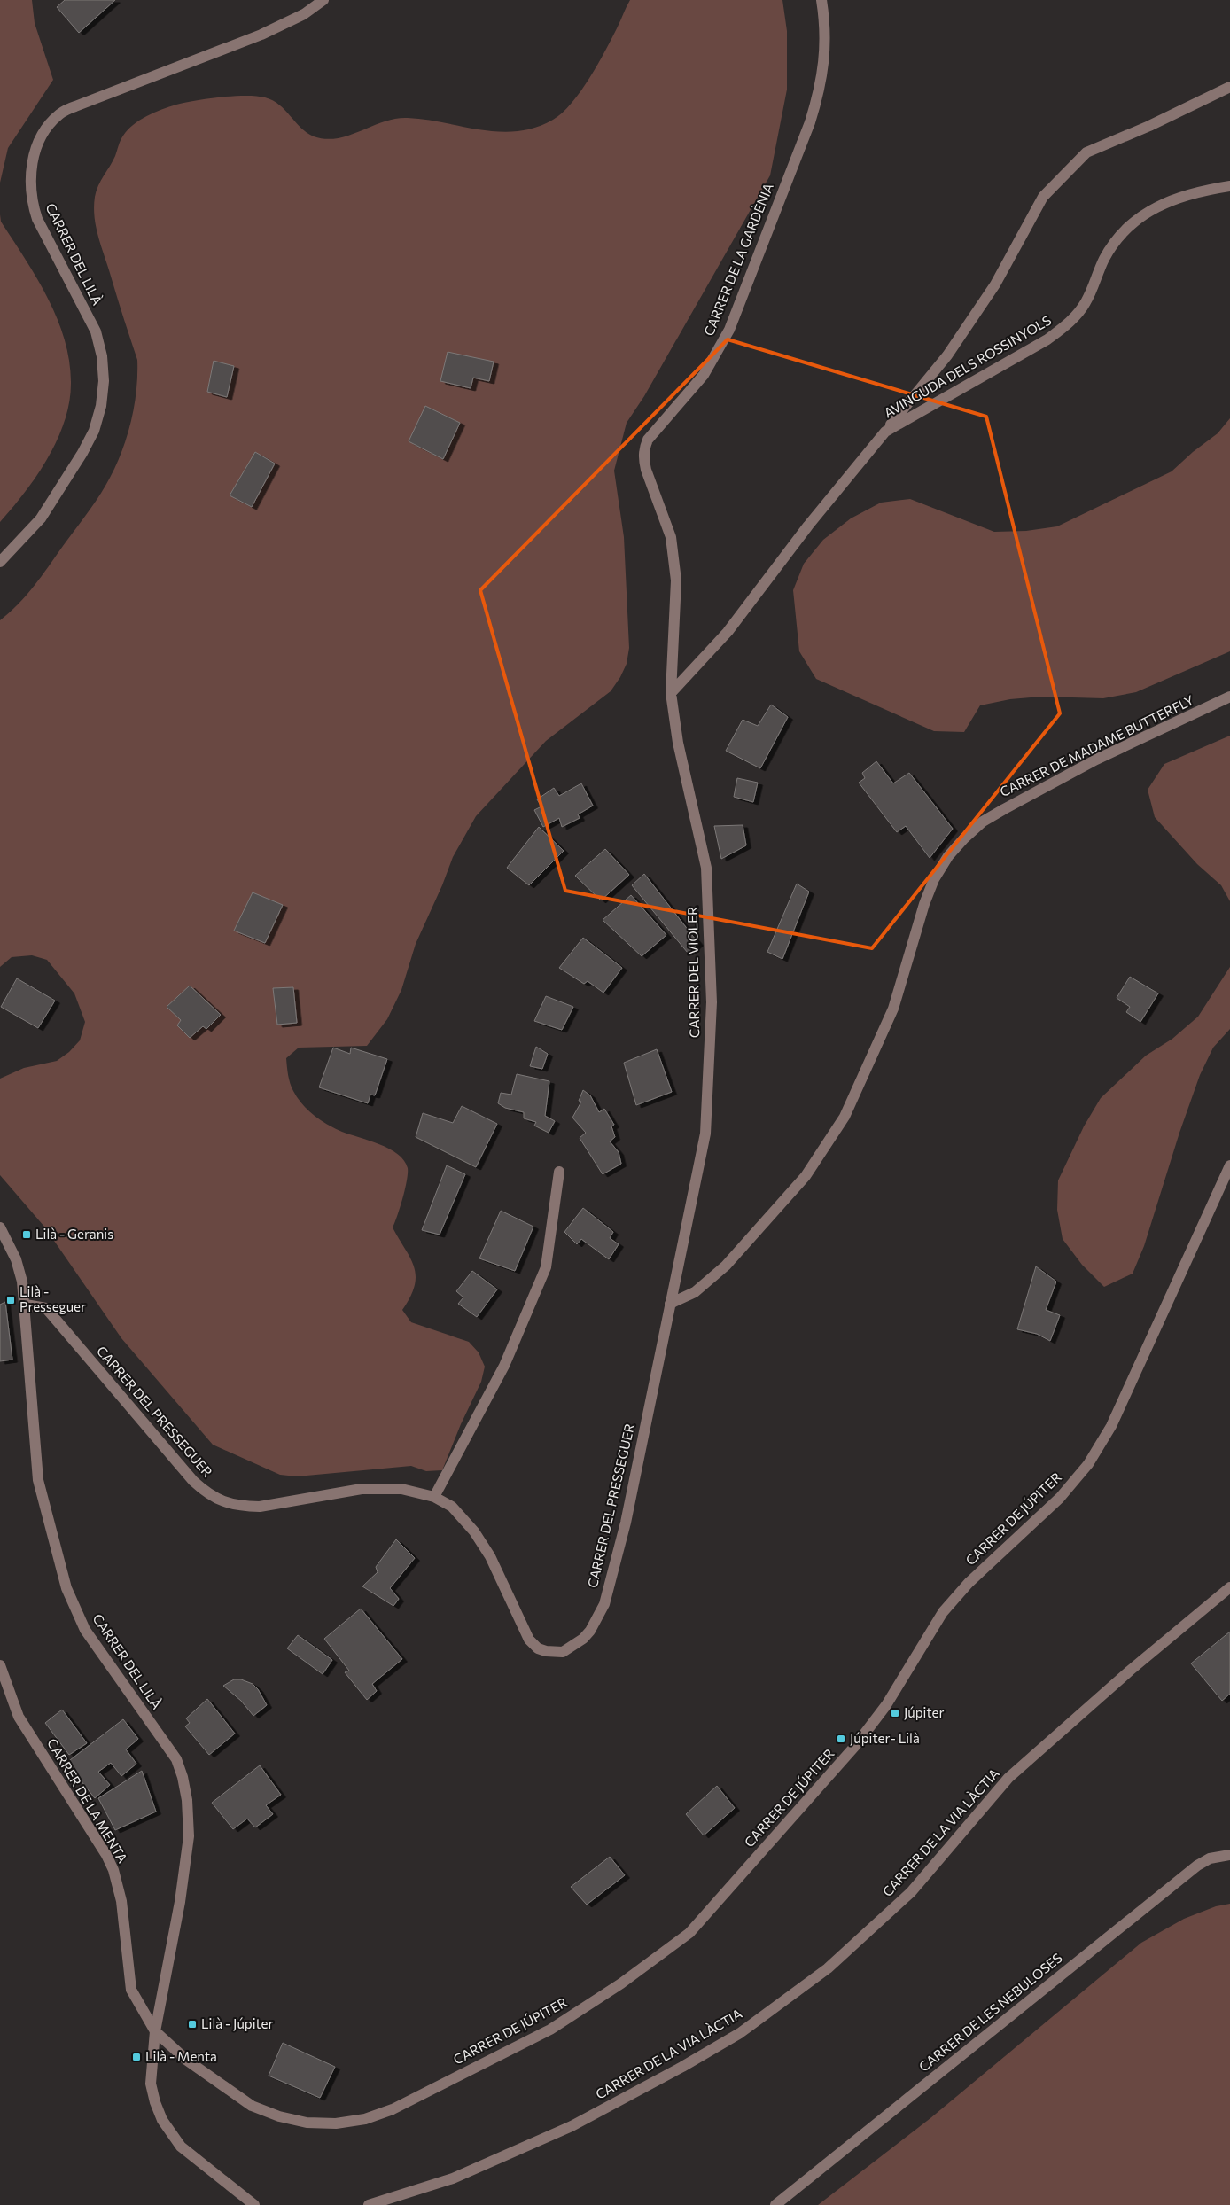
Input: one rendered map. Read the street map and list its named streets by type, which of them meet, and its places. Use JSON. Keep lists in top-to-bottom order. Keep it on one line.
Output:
{"streets":{"street":["CARRER DEL LILÀ","CARRER DE LA GARDÈNIA","AVINGUDA DELS ROSSINYOLS","CARRER DE MADAME BUTTERFLY","CARRER DEL VIOLER","CARRER DEL PRESSEGUER","CARRER DE JÚPITER","CARRER DE LA MENTA","CARRER DE LA VIA LÀCTIA","CARRER DE LES NEBULOSES"]},"crossings":[["CARRER DEL LILÀ","CARRER DEL PRESSEGUER"],["CARRER DEL LILÀ","CARRER DE JÚPITER"],["CARRER DEL LILÀ","CARRER DE LA MENTA"],["CARRER DE LA GARDÈNIA","AVINGUDA DELS ROSSINYOLS"],["CARRER DE LA GARDÈNIA","CARRER DEL VIOLER"],["AVINGUDA DELS ROSSINYOLS","CARRER DEL VIOLER"],["CARRER DE MADAME BUTTERFLY","CARRER DEL VIOLER"],["CARRER DE MADAME BUTTERFLY","CARRER DEL PRESSEGUER"],["CARRER DEL VIOLER","CARRER DEL PRESSEGUER"],["CARRER DE JÚPITER","CARRER DE LA MENTA"]],"places":{"transit":["Lilà - Geranis","Lilà - Presseguer","Júpiter","Júpiter- Lilà","Lilà - Júpiter","Lilà - Menta"]}}
